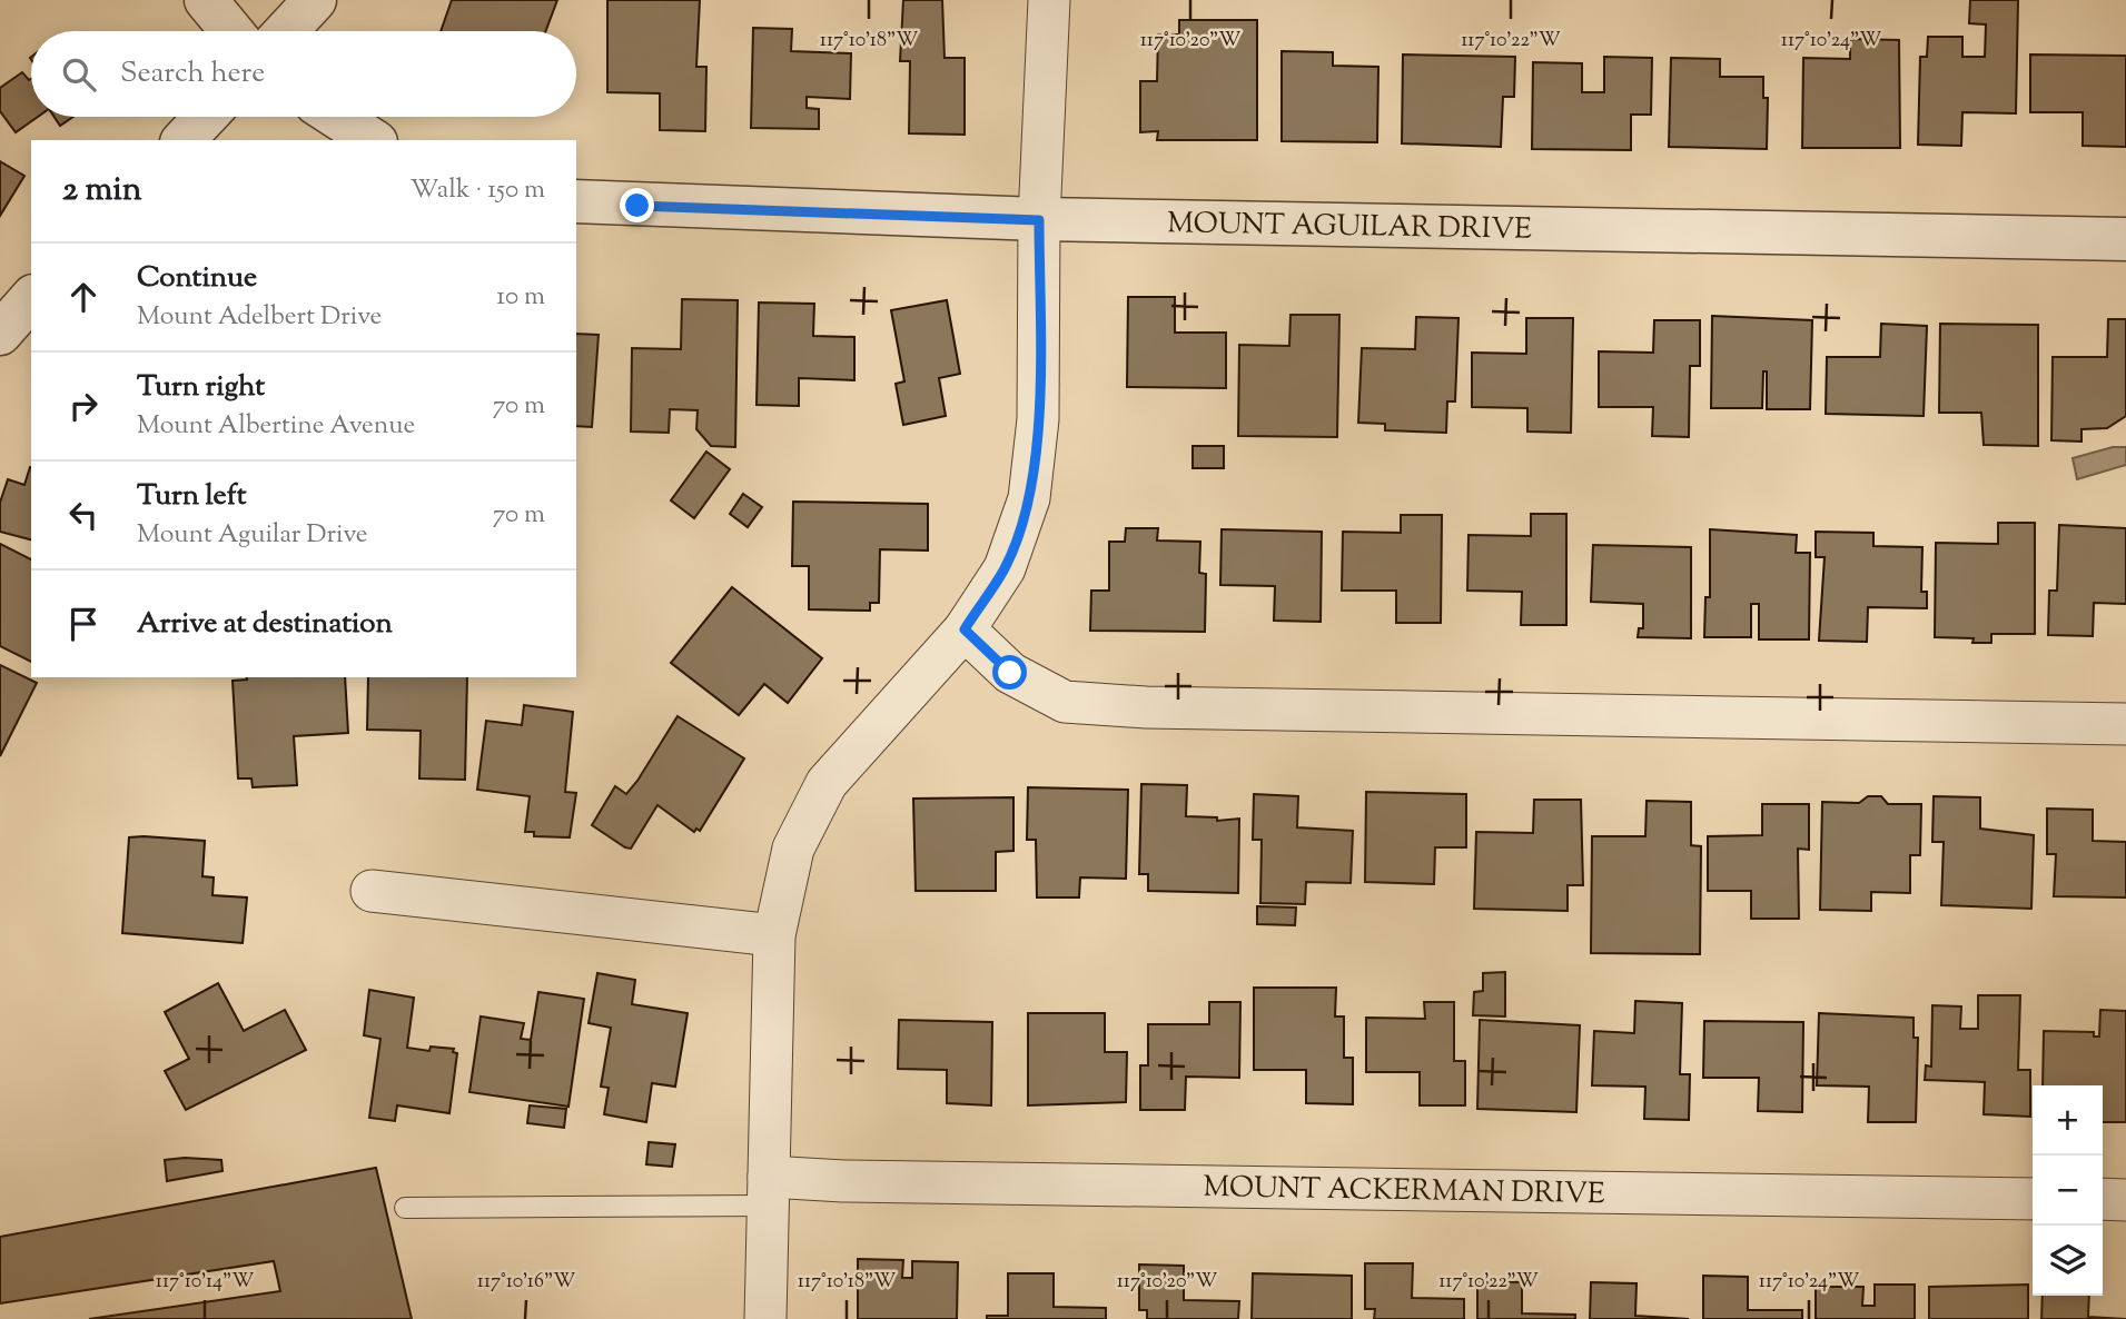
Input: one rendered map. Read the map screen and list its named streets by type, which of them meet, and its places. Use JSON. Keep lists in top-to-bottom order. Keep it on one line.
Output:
{"streets":{"street":["MOUNT AGUILAR DRIVE","MOUNT ACKERMAN DRIVE"]},"page":{"search":"Search here","heading":["2 min","Walk · 150 m"],"list":[["Continue","Mount Adelbert Drive","10 m"],["Turn right","Mount Albertine Avenue","70 m"],["Turn left","Mount Aguilar Drive","70 m"],"Arrive at destination"],"map_buttons":["+","−"]},"coordinates":["117°10'18\"W","117°10'20\"W","117°10'22\"W","117°10'24\"W","117°10'14\"W","117°10'16\"W"]}
